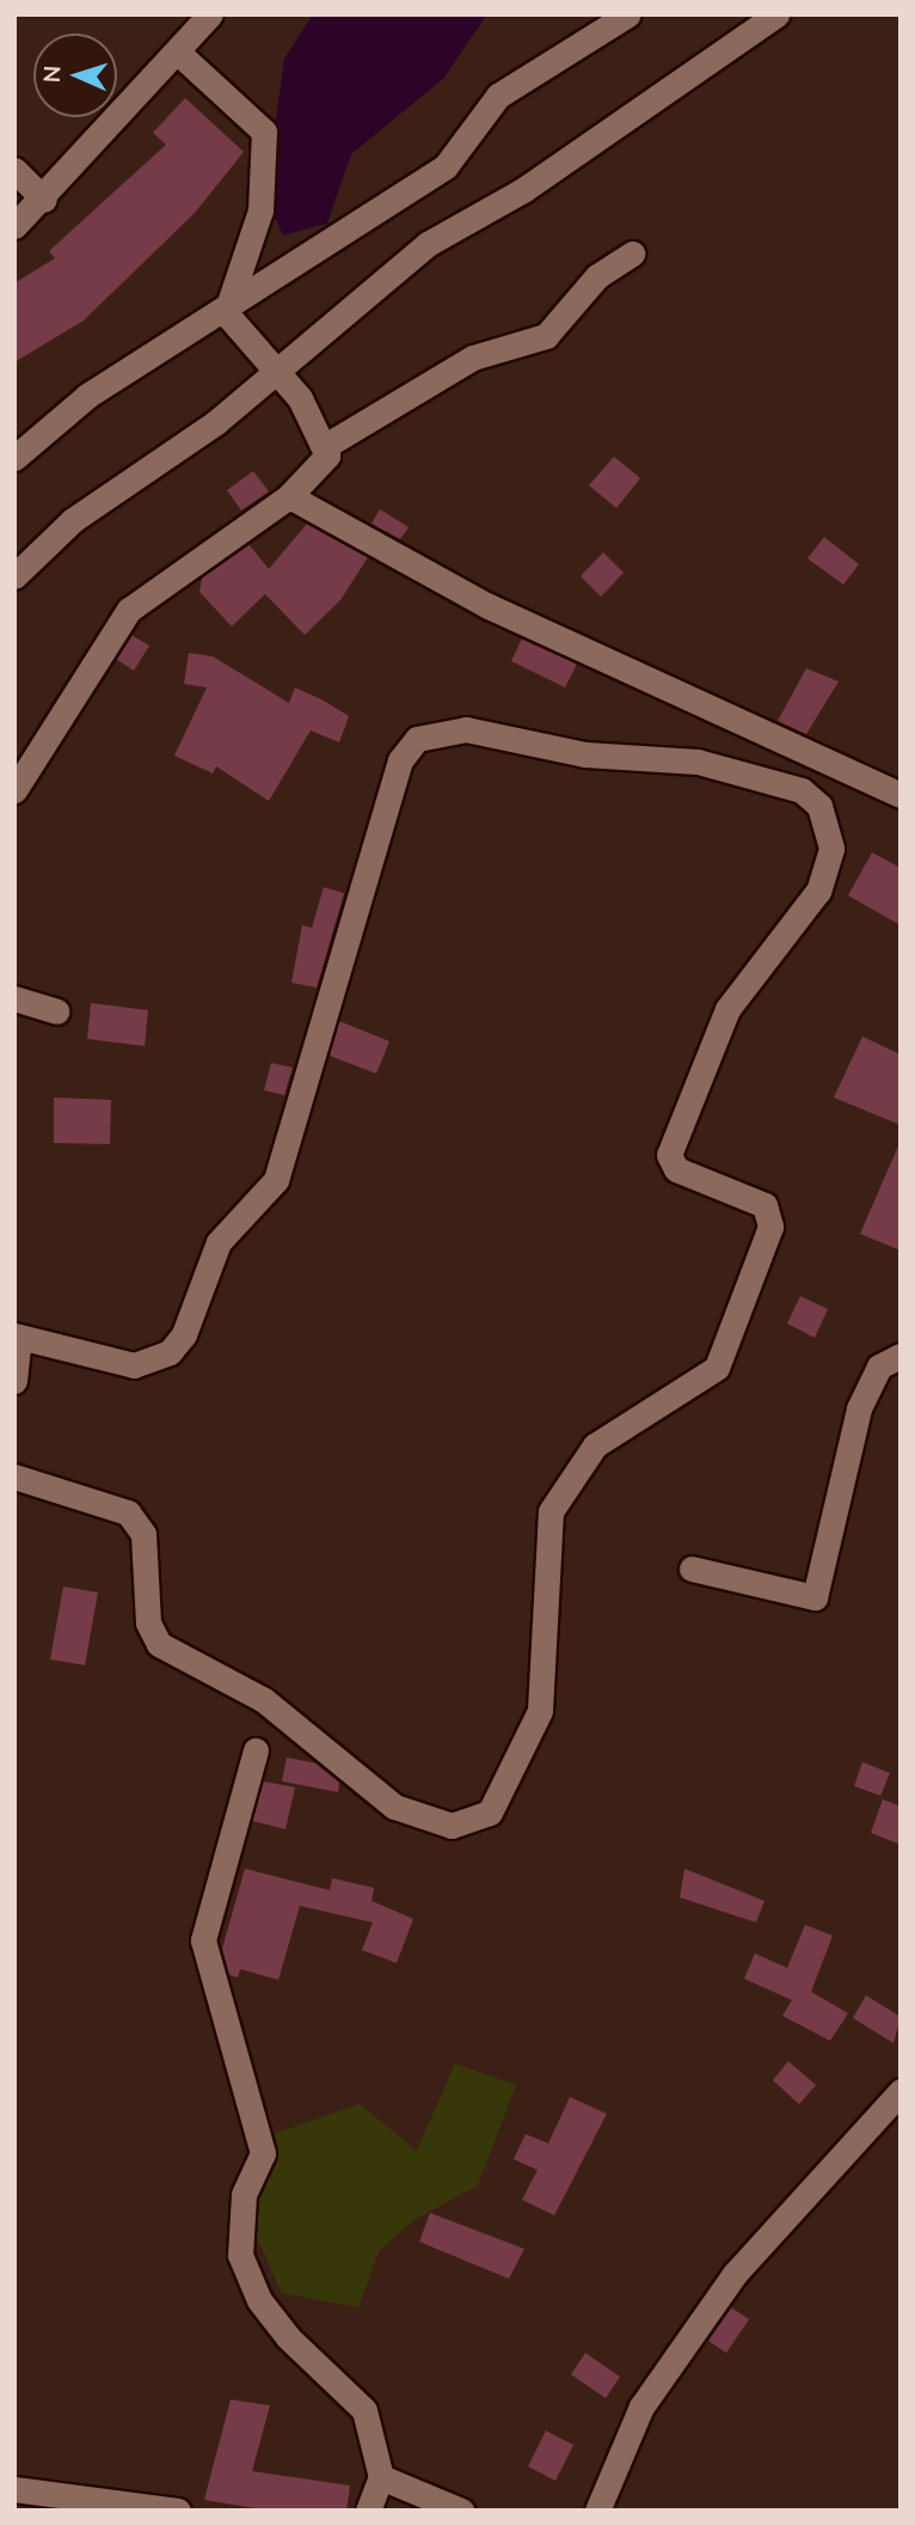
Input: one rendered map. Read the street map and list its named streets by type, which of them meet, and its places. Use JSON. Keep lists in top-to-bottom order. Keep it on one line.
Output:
{"north":"left"}
